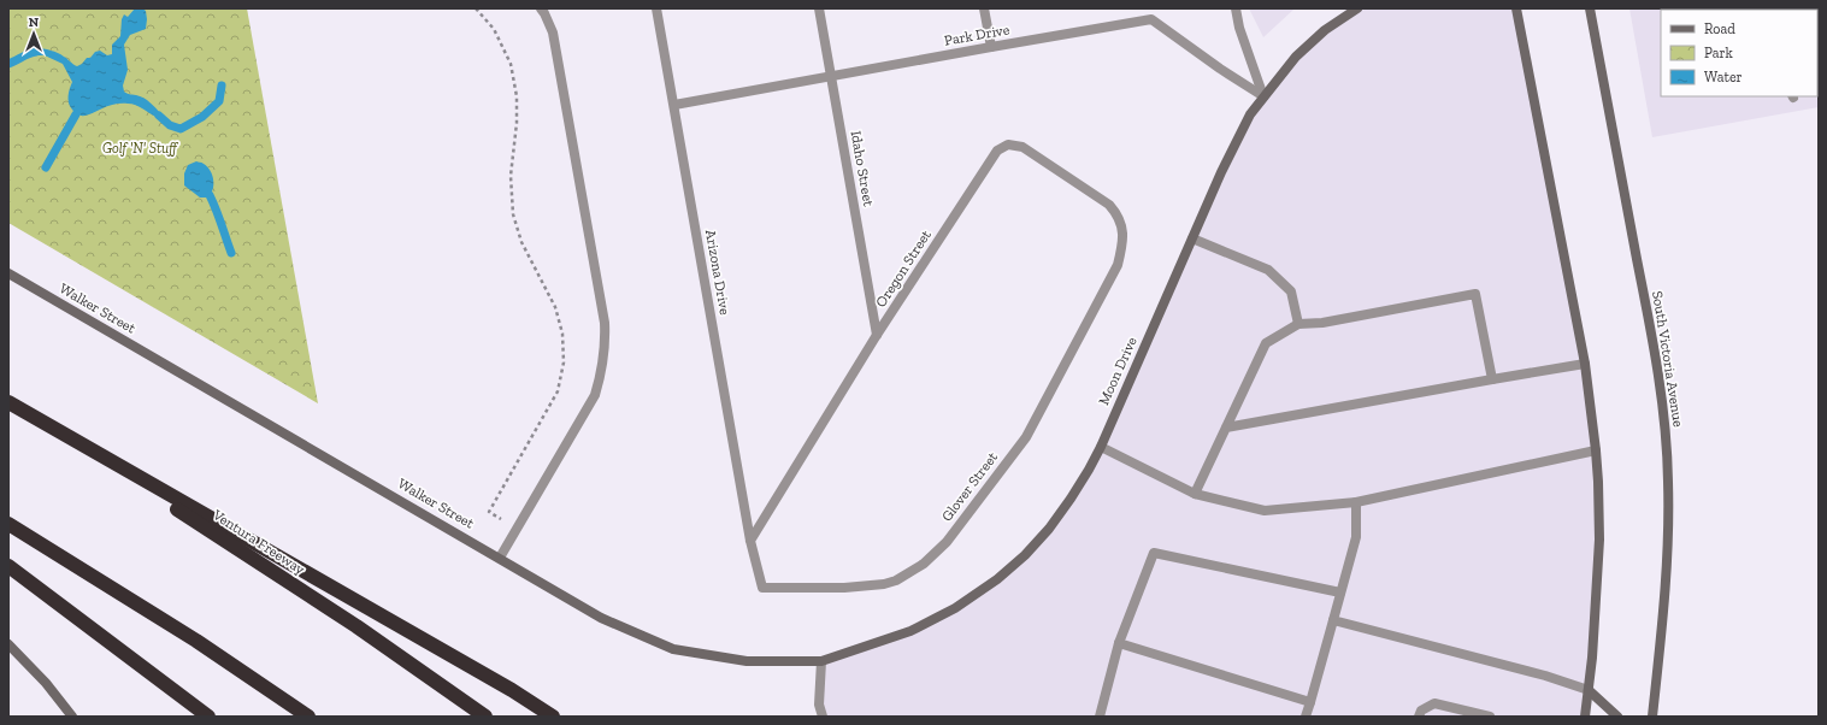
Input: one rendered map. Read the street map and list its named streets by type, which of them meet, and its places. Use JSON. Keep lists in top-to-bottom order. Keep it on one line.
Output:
{"streets":{"highway":["Ventura Freeway"],"street":["Park Drive","Idaho Street","Oregon Street","Arizona Drive","Walker Street","South Victoria Avenue","Moon Drive","Glover Street"]},"crossings":[["Park Drive","Idaho Street"],["Park Drive","Arizona Drive"],["Idaho Street","Oregon Street"],["Oregon Street","Arizona Drive"],["Oregon Street","Glover Street"],["Arizona Drive","Glover Street"],["Walker Street","Moon Drive"]],"parks":["Golf 'N' Stuff"],"legend":["Road","Park","Water"],"north":"top"}
